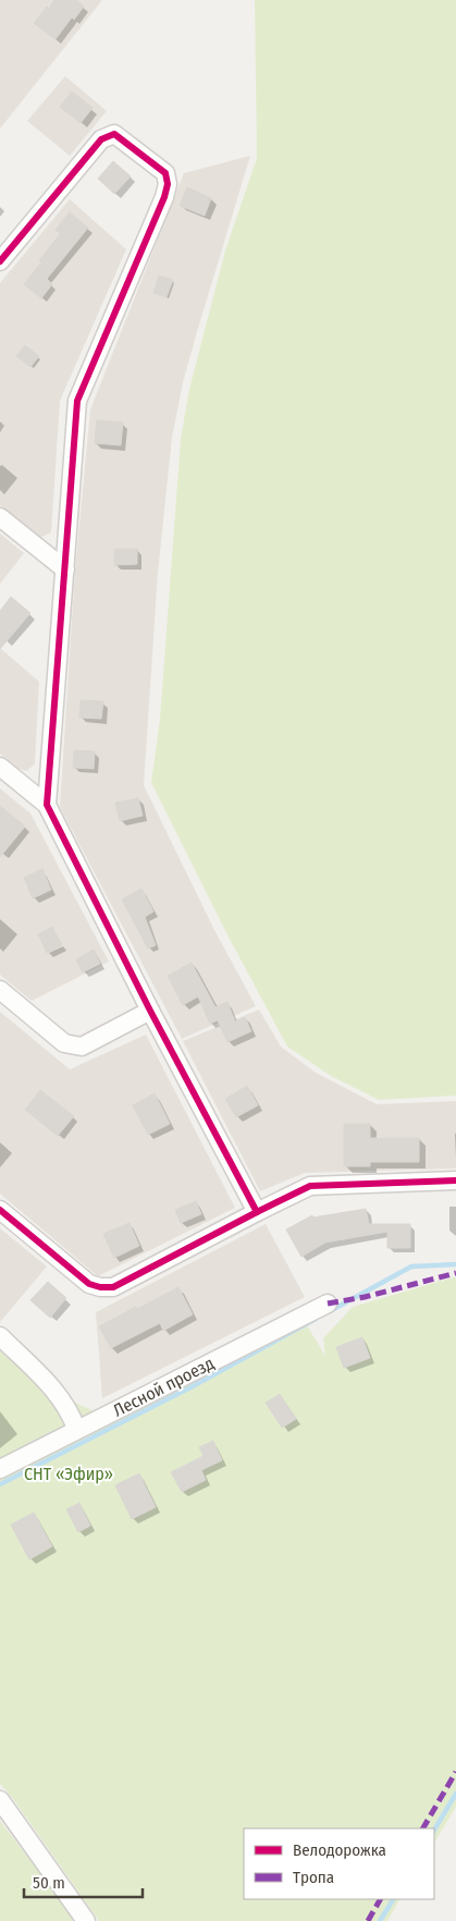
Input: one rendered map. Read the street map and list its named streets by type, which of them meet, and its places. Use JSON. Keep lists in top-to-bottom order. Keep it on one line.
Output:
{"streets":{"street":["Лесной проезд"]},"parks":["СНТ «Эфир»"],"legend":["Велодорожка","Тропа"],"scale_bar":"50 m"}
